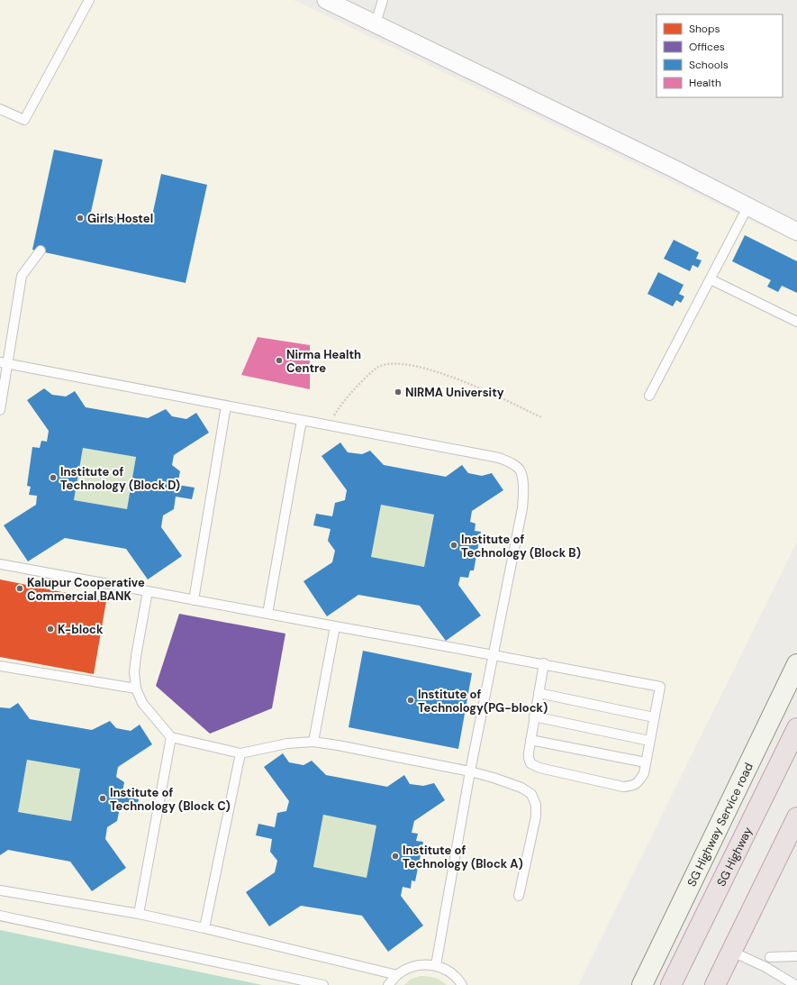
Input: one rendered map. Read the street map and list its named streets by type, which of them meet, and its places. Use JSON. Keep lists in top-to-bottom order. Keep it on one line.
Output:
{"streets":{"highway":["SG Highway"],"street":["SG Highway Service road"]},"places":["Girls Hostel","Nirma Health Centre","NIRMA University","Institute of Technology (Block D)","Institute of Technology (Block B)","Kalupur Cooperative Commercial BANK","K-block","Institute of Technology(PG-block)","Institute of Technology (Block C)","Institute of Technology (Block A)"],"legend":["Shops","Offices","Schools","Health"]}
